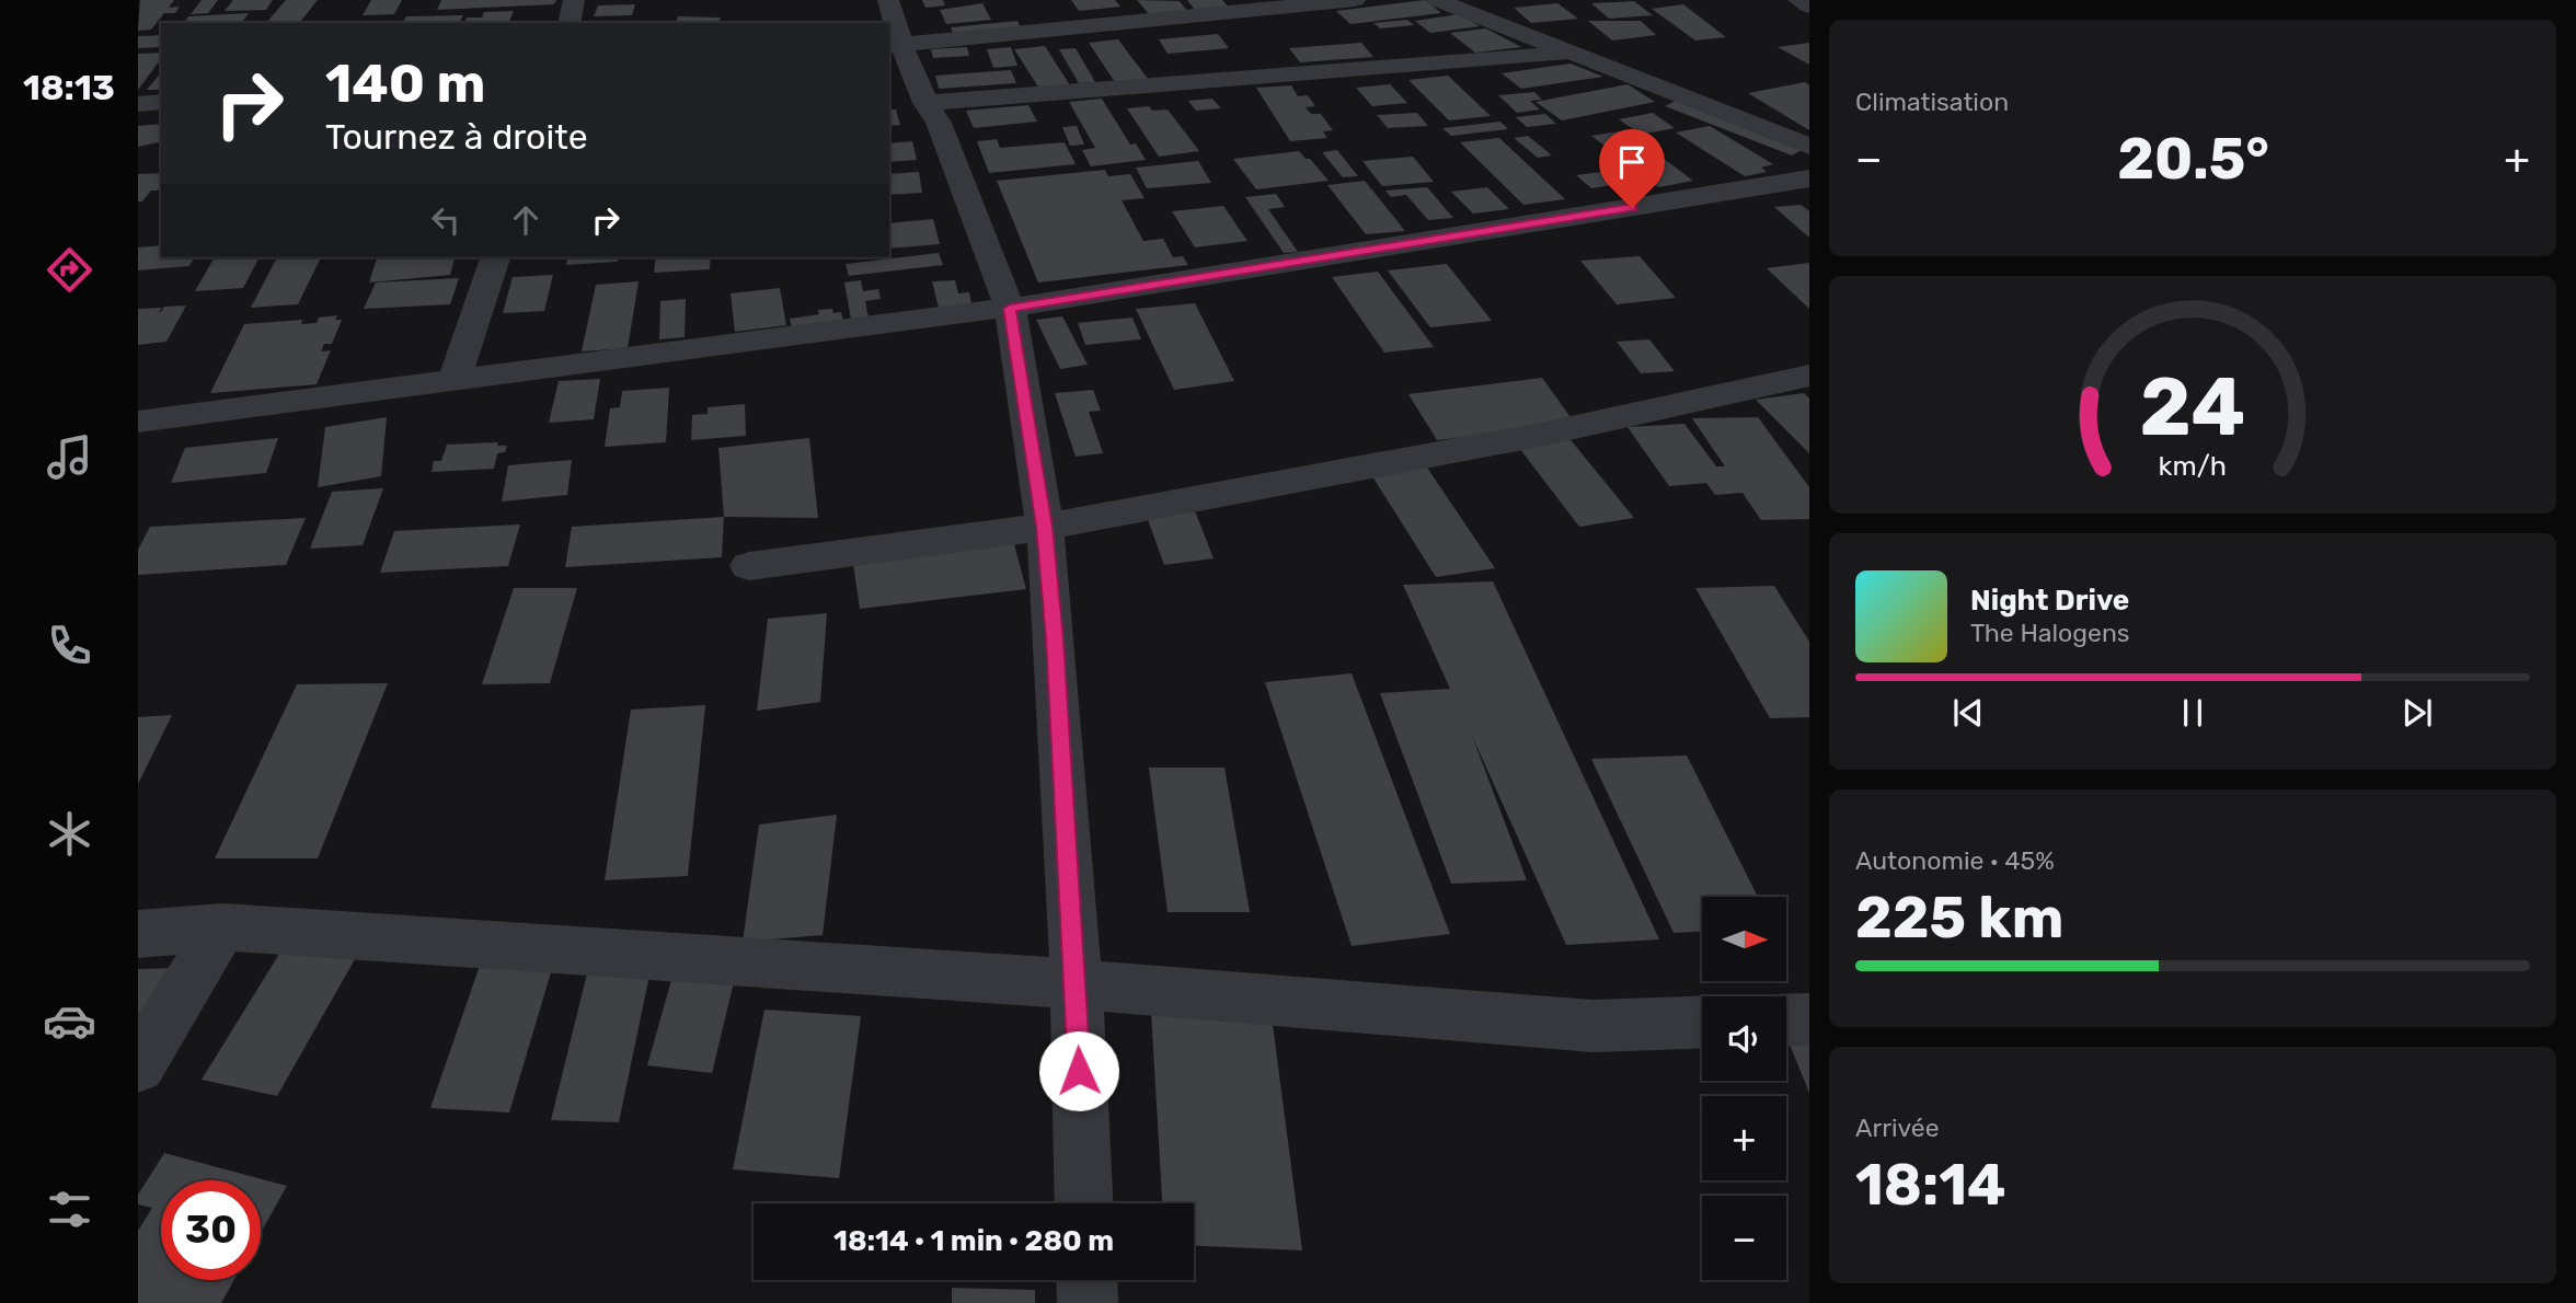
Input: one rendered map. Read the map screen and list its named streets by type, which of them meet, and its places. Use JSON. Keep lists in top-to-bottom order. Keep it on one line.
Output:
{"north":"right","page":{"tabs":"18:13","tile":["Climatisation",["Autonomie · 45%","225 km"],["Arrivée","18:14"]],"turn":["140 m","Tournez à droite"],"heat":["−","20.5°","+"],"song":["Night Drive","The Halogens"],"map_buttons":["+","−"],"limit":"30","trip":"18:14 · 1 min · 280 m","gauge":["24","km/h"]}}
